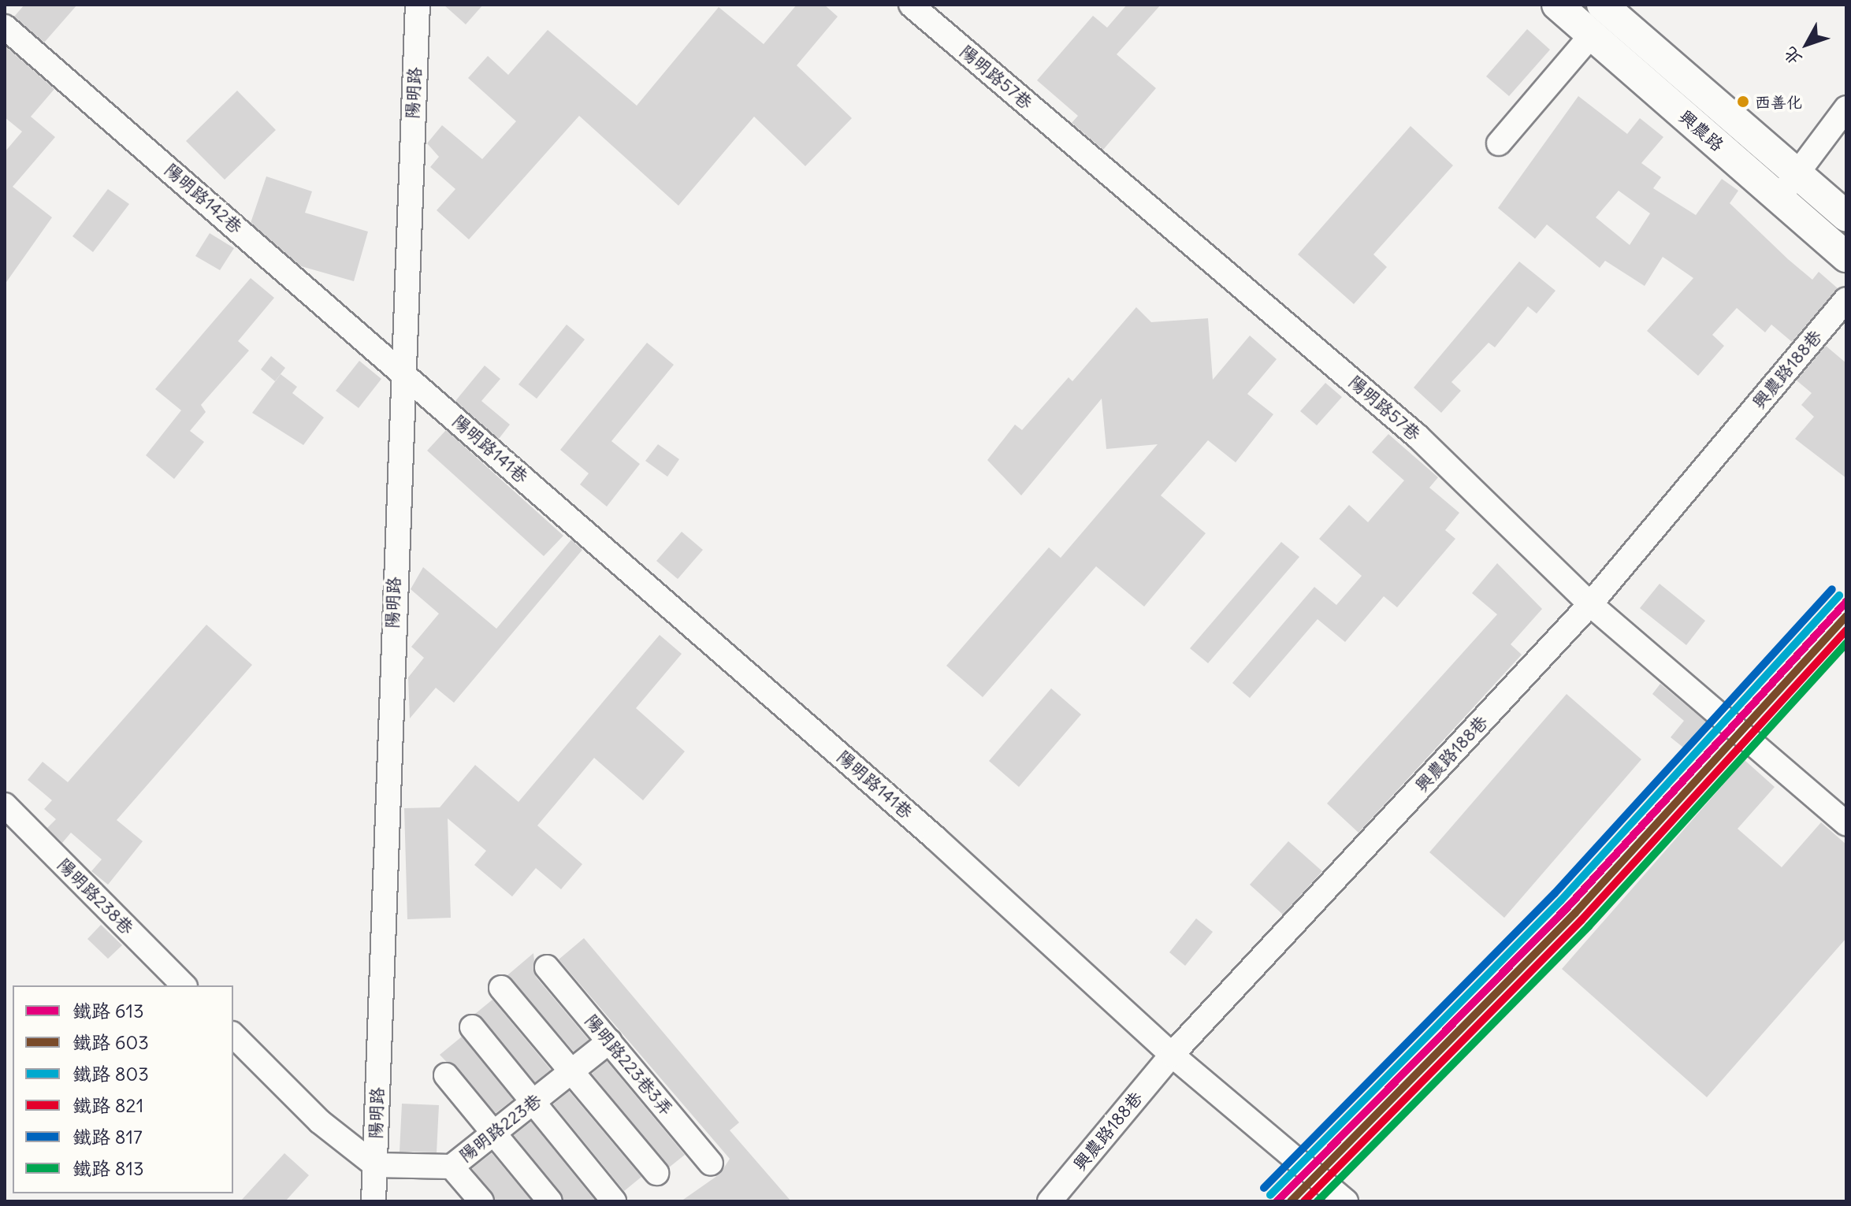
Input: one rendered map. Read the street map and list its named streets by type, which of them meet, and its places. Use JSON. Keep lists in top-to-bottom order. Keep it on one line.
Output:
{"streets":{"main road":["興農路"],"street":["陽明路57巷","陽明路","陽明路142巷","興農路188巷","陽明路141巷","陽明路238巷","陽明路223巷3弄","陽明路223巷"]},"crossings":[["陽明路57巷","興農路188巷"],["陽明路","陽明路142巷"],["陽明路","陽明路141巷"],["陽明路","陽明路223巷"],["陽明路142巷","陽明路141巷"],["興農路188巷","陽明路141巷"],["陽明路223巷3弄","陽明路223巷"]],"places":["西善化"],"lines":["rail line 817","rail line 803","rail line 613","rail line 603","rail line 821","rail line 813"],"legend":["鐵路 613","鐵路 603","鐵路 803","鐵路 821","鐵路 817","鐵路 813"],"north":"bottom left"}
